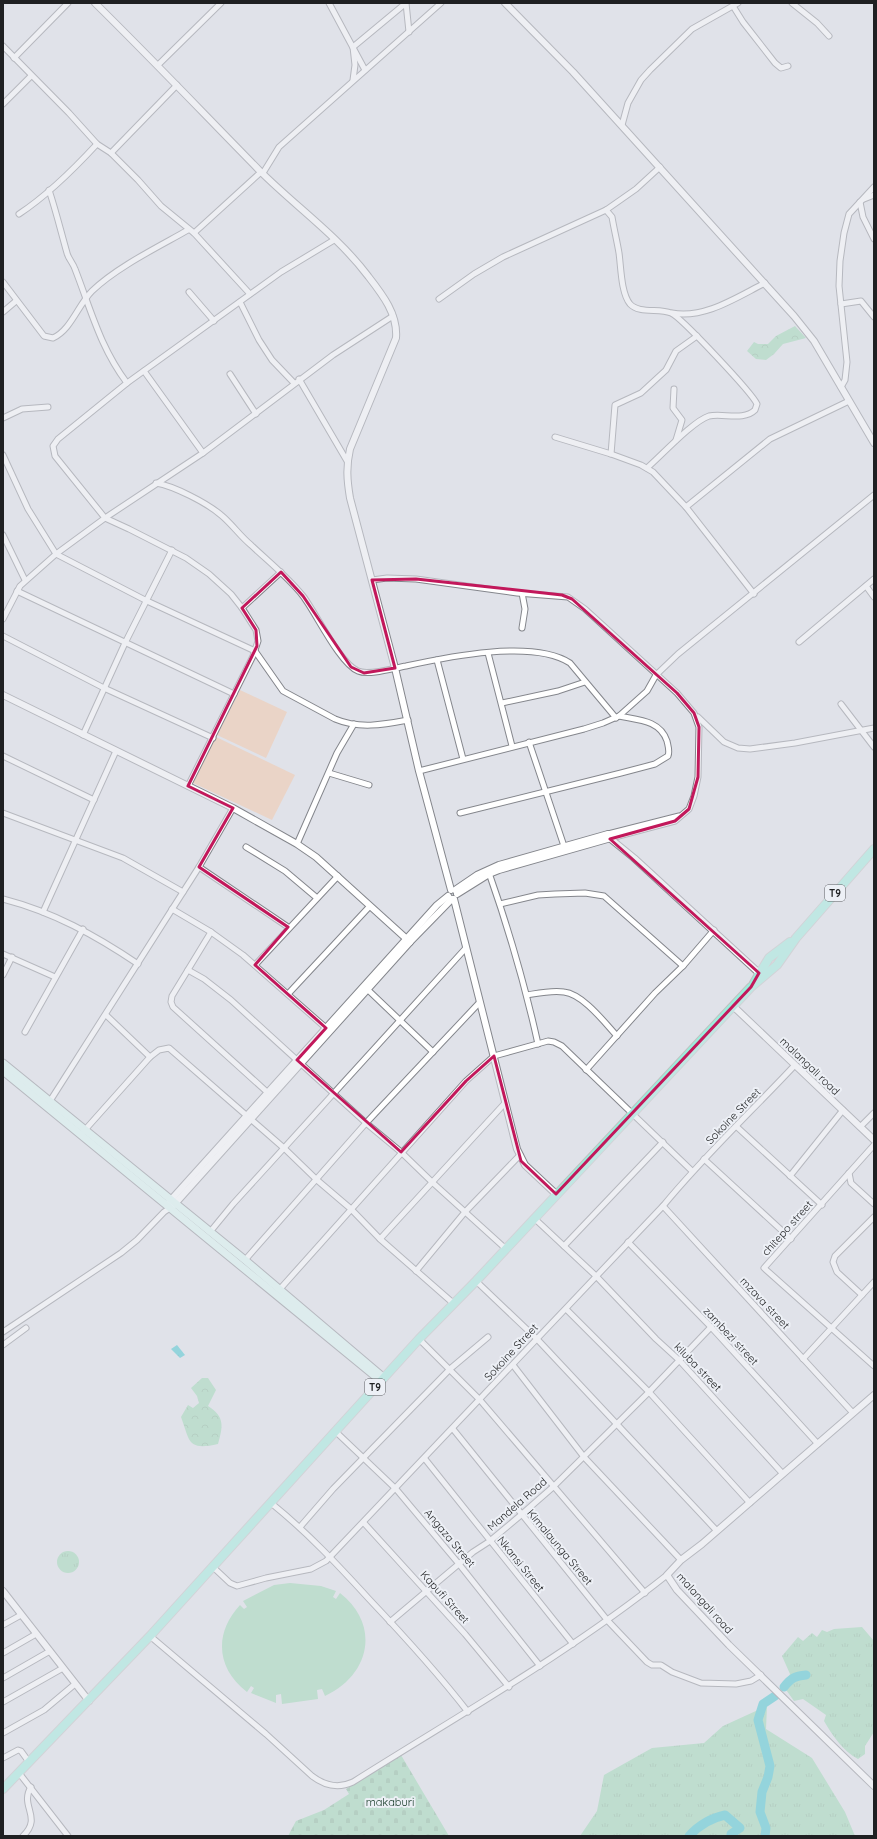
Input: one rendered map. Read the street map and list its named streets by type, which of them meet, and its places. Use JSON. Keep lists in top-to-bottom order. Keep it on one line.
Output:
{"streets":{"highway":["T9"],"street":["malangali road","Sokoine Street","chitepo street","mzava street","zambezi street","kiluba street","Mandela Road","Angaza Street","Kimalaunga Street","Nkansi Street","Kapufi Street"]},"crossings":[["T9","malangali road"],["T9","Sokoine Street"],["T9","kiluba street"],["T9","Angaza Street"],["malangali road","Sokoine Street"],["malangali road","mzava street"],["malangali road","zambezi street"],["malangali road","kiluba street"],["malangali road","Kimalaunga Street"],["Sokoine Street","mzava street"],["Sokoine Street","zambezi street"],["Sokoine Street","kiluba street"],["Sokoine Street","Angaza Street"],["Sokoine Street","Kimalaunga Street"],["Sokoine Street","Nkansi Street"],["Sokoine Street","Kapufi Street"],["Mandela Road","Angaza Street"],["Mandela Road","Kimalaunga Street"],["Mandela Road","Nkansi Street"],["Mandela Road","Kapufi Street"]],"parks":["makaburi"]}
